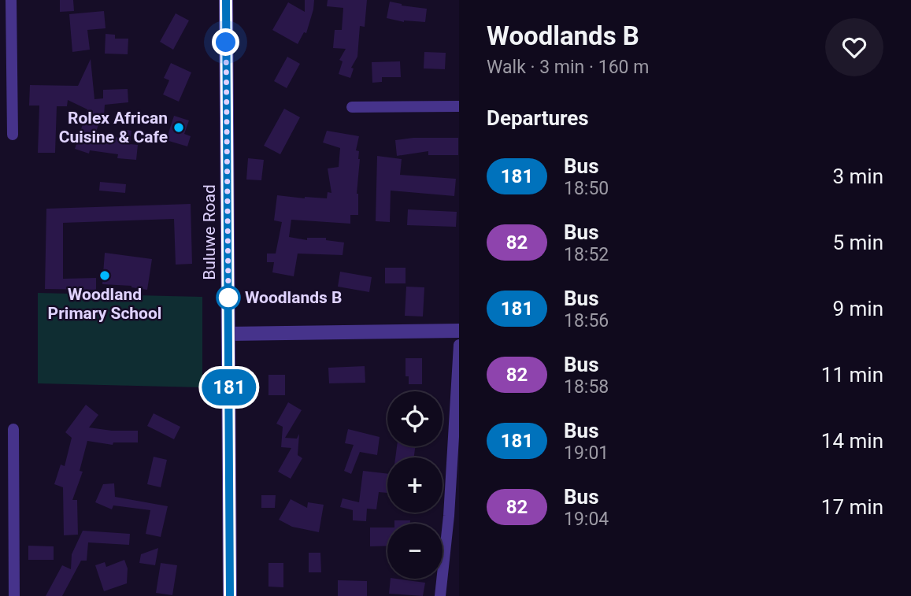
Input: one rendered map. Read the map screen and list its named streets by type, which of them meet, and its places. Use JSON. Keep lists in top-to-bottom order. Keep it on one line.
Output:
{"streets":{"street":["Buluwe Road"]},"places":["Rolex African Cuisine & Cafe","Woodland Primary School","Woodlands B"],"lines":["bus line 181"],"page":{"on_map":"181","heading":[["Woodlands B","Walk · 3 min · 160 m"],"Departures"],"list":[{"mark":"181","name":"Bus","note":"18:50","value":"3 min"},{"mark":"82","name":"Bus","note":"18:52","value":"5 min"},{"mark":"181","name":"Bus","note":"18:56","value":"9 min"},{"mark":"82","name":"Bus","note":"18:58","value":"11 min"},{"mark":"181","name":"Bus","note":"19:01","value":"14 min"},{"mark":"82","name":"Bus","note":"19:04","value":"17 min"}],"map_buttons":["+","−"]}}
